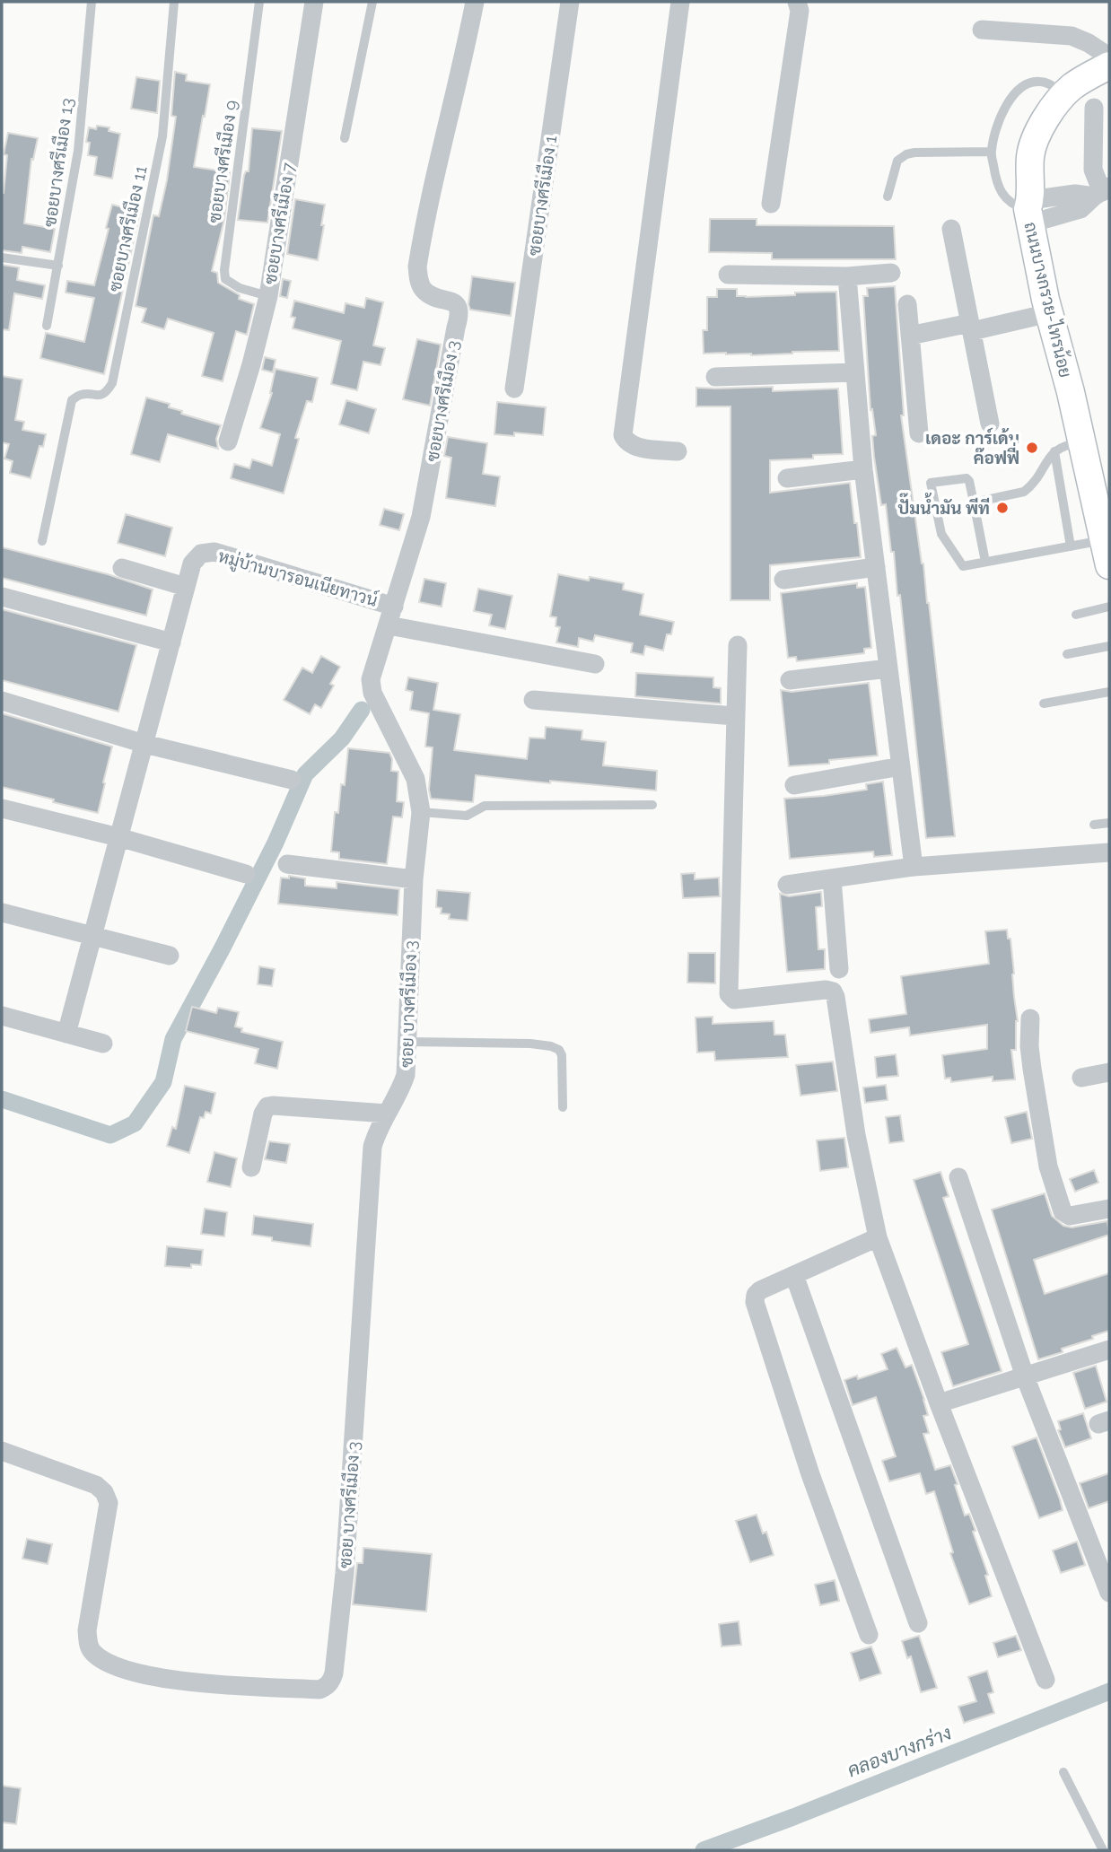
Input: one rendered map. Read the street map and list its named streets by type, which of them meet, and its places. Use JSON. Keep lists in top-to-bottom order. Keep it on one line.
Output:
{"streets":{"main road":["ถนนบางกรวย-ไทรน้อย"],"street":["ซอยบางศรีเมือง 1","ซอยบางศรีเมือง 7","ซอยบางศรีเมือง 3","หมู่บ้านบารอนเนียทาวน์","ซอย บางศรีเมือง 3"],"lane":["ซอยบางศรีเมือง 9","ซอยบางศรีเมือง 13","ซอยบางศรีเมือง 11"]},"crossings":[["ซอยบางศรีเมือง 9","ซอยบางศรีเมือง 7"],["ซอยบางศรีเมือง 3","หมู่บ้านบารอนเนียทาวน์"],["ซอยบางศรีเมือง 3","ซอย บางศรีเมือง 3"]],"water":["คลองบางกร่าง"],"places":["เดอะ การ์เด้น ค๊อฟฟี่","ปั๊มน้ำมัน พีที"]}
